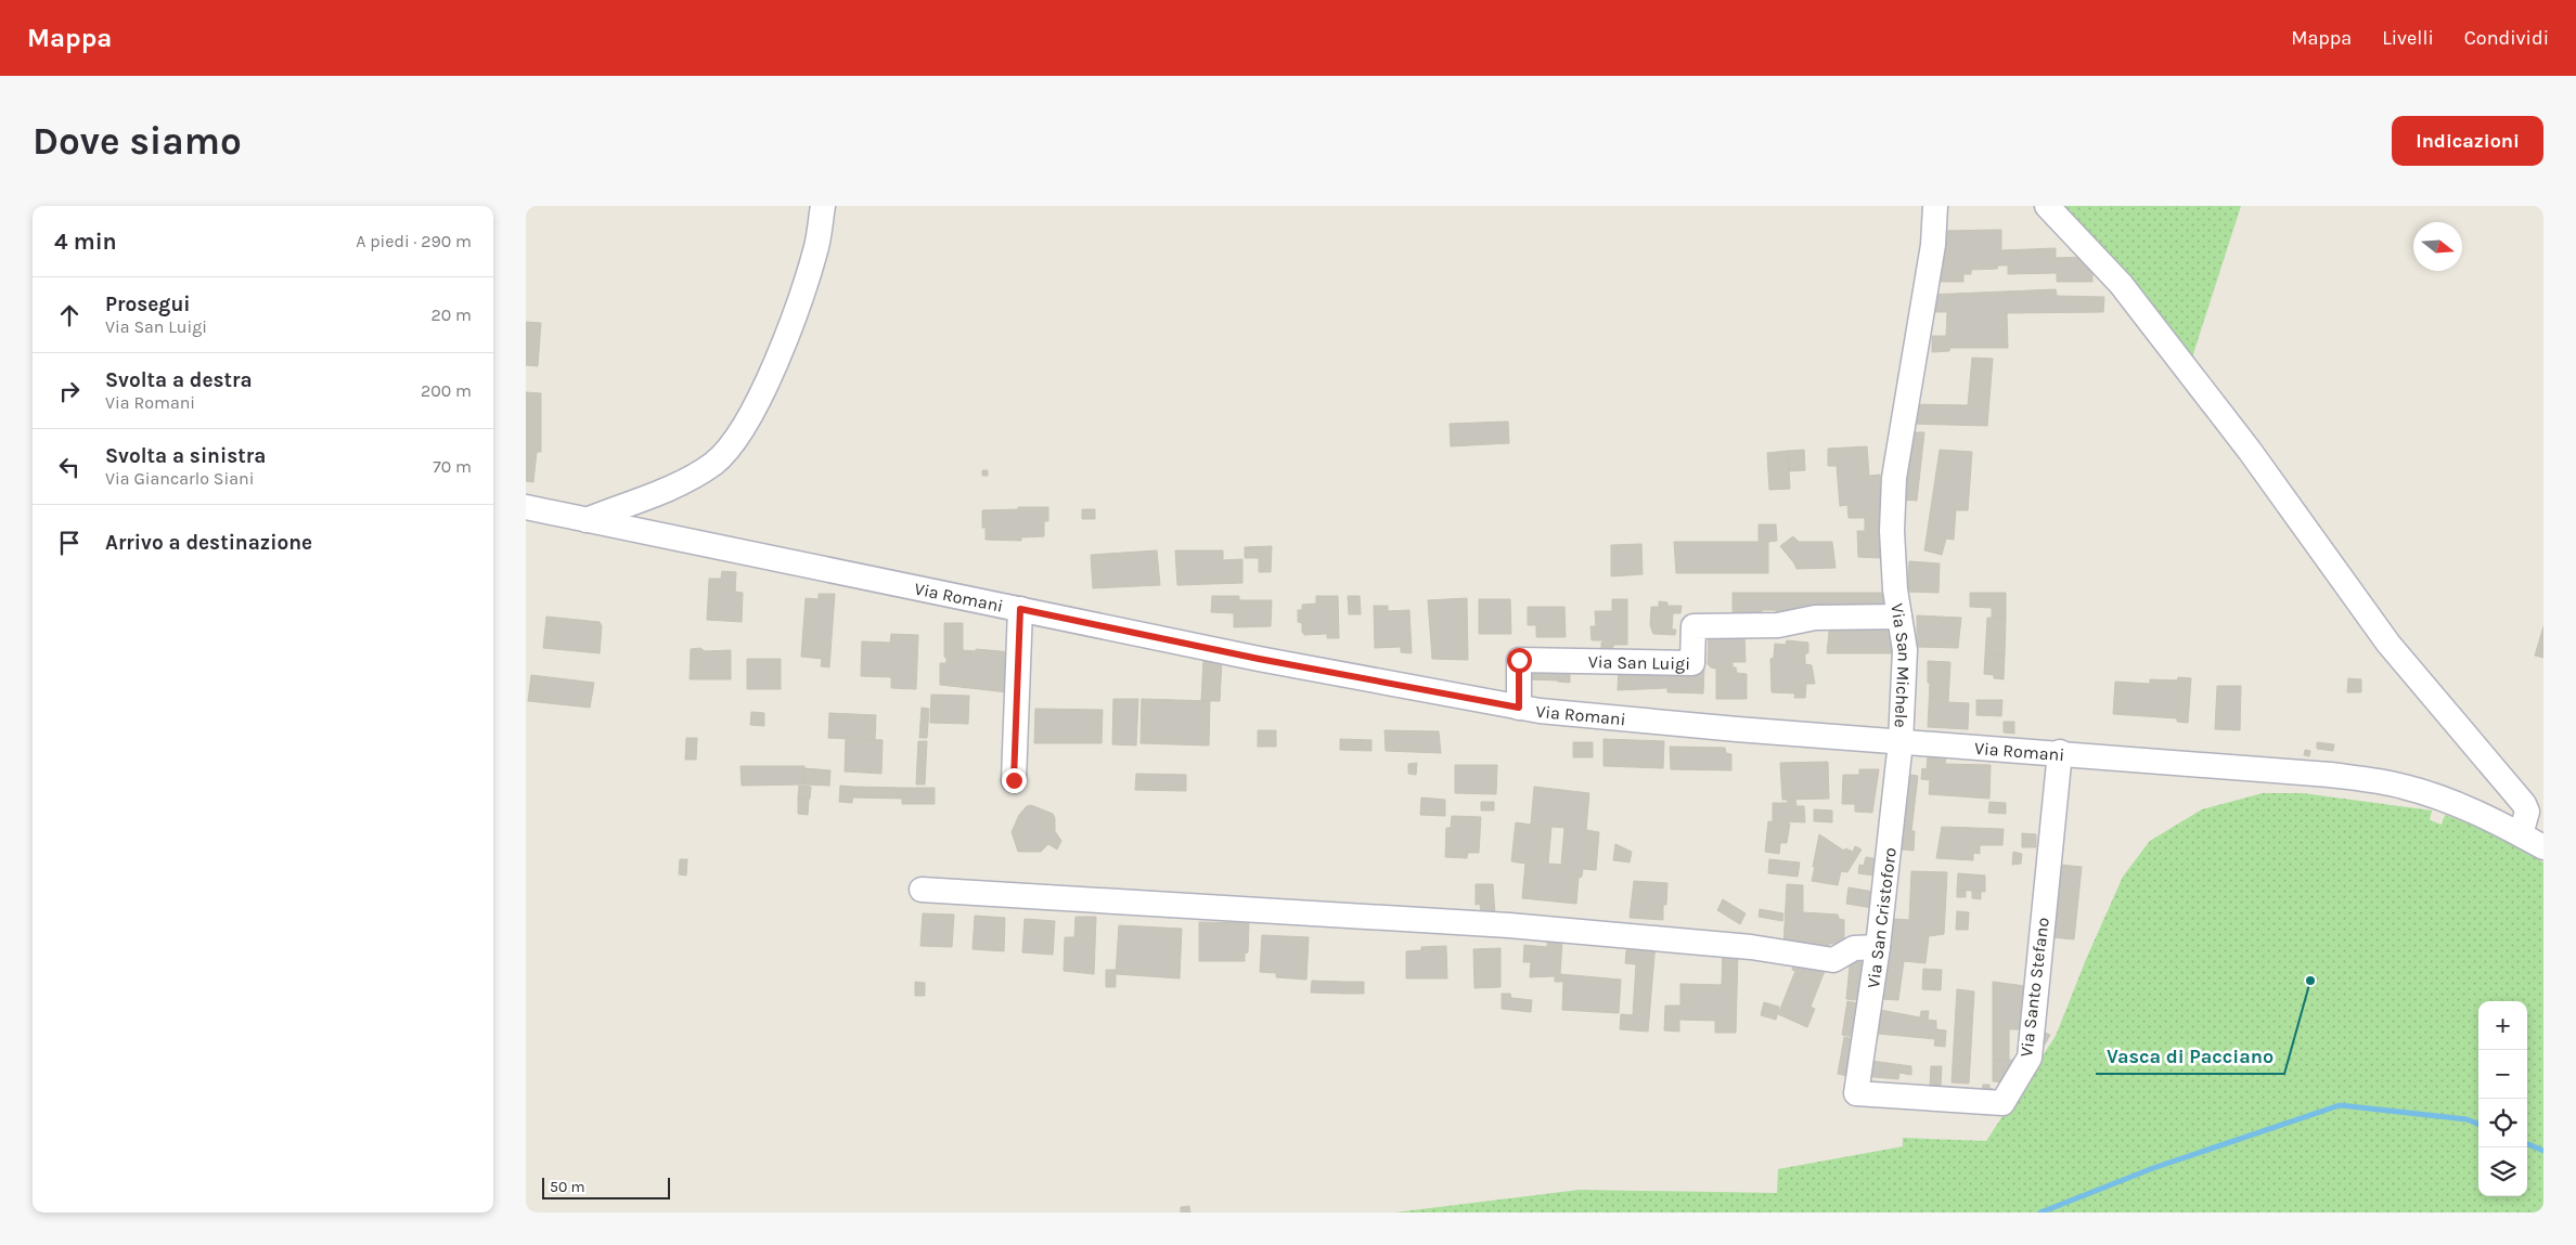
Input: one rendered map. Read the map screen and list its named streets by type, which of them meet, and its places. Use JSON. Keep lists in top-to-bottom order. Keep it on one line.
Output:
{"streets":{"street":["Via Romani","Via San Luigi","Via San Michele","Via San Cristoforo","Via Santo Stefano"]},"crossings":[["Via Romani","Via San Luigi"],["Via Romani","Via San Michele"],["Via Romani","Via San Cristoforo"],["Via Romani","Via Santo Stefano"],["Via San Luigi","Via San Michele"],["Via San Michele","Via San Cristoforo"],["Via San Cristoforo","Via Santo Stefano"]],"places":["Vasca di Pacciano"],"scale_bar":"50 m","north":"right","page":{"header":"Mappa","nav":["Mappa","Livelli","Condividi"],"buttons":"Indicazioni","title":"Dove siamo","heading":["4 min","A piedi · 290 m"],"list":[["Prosegui","Via San Luigi","20 m"],["Svolta a destra","Via Romani","200 m"],["Svolta a sinistra","Via Giancarlo Siani","70 m"],"Arrivo a destinazione"],"map_buttons":["+","−"],"scale":"50 m"}}
